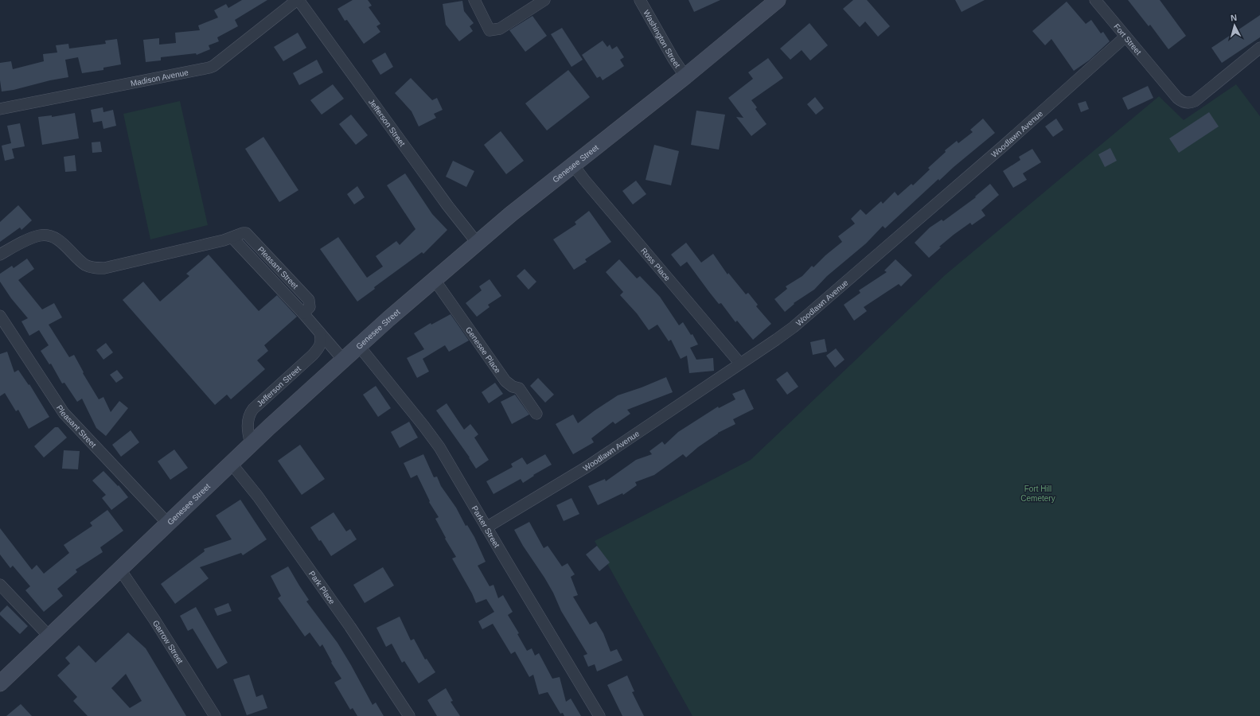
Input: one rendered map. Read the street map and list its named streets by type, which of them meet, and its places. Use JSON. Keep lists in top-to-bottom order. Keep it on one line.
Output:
{"streets":{"main road":["Genesee Street"],"street":["Washington Street","Fort Street","Madison Avenue","Jefferson Street","Woodlawn Avenue","Ross Place","Pleasant Street","Genesee Place","Parker Street","Park Place","Garrow Street"]},"crossings":[["Washington Street","Genesee Street"],["Fort Street","Woodlawn Avenue"],["Madison Avenue","Jefferson Street"],["Jefferson Street","Genesee Street"],["Jefferson Street","Pleasant Street"],["Woodlawn Avenue","Ross Place"],["Woodlawn Avenue","Parker Street"],["Genesee Street","Ross Place"],["Genesee Street","Pleasant Street"],["Genesee Street","Genesee Place"],["Genesee Street","Parker Street"],["Genesee Street","Park Place"],["Genesee Street","Garrow Street"]],"parks":["Fort Hill Cemetery"],"north":"top"}
